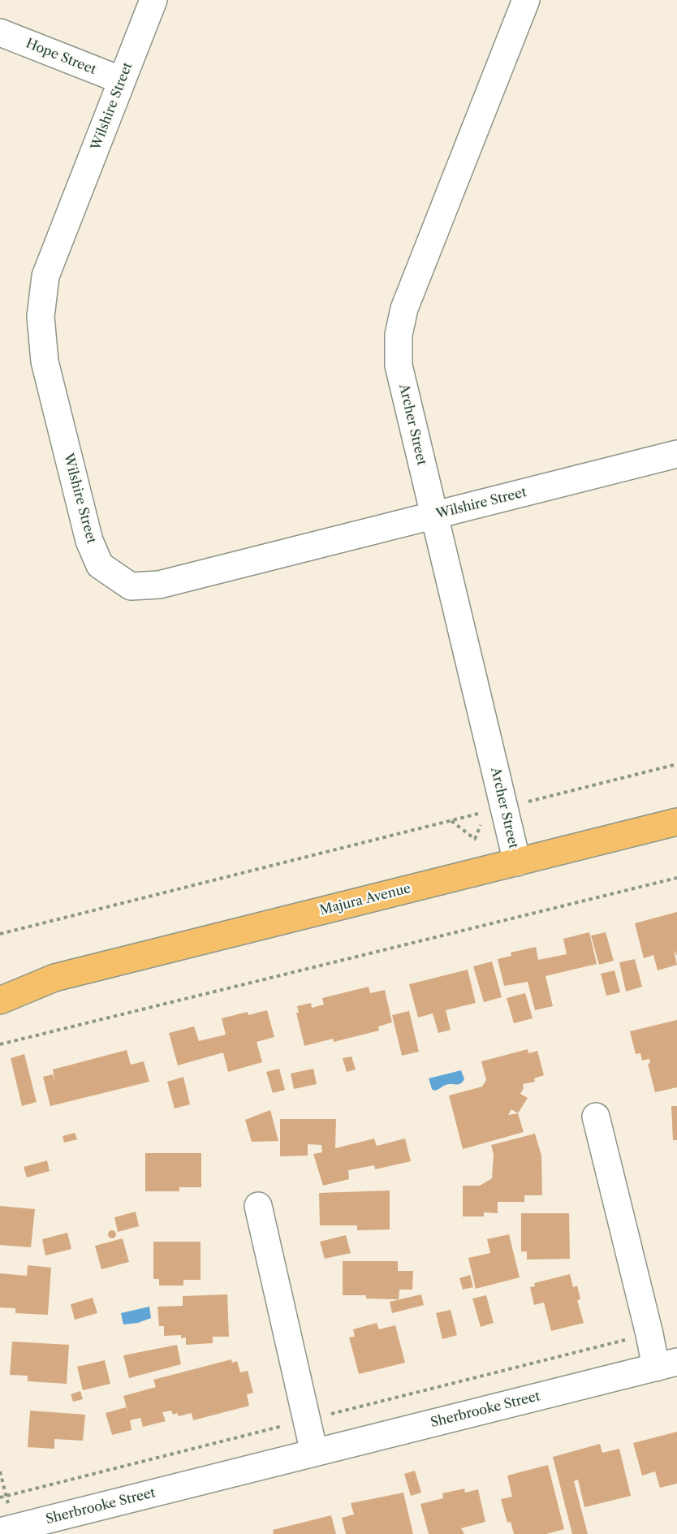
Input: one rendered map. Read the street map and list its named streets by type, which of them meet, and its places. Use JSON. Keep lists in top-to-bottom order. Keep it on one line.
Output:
{"streets":{"main road":["Majura Avenue"],"street":["Hope Street","Wilshire Street","Archer Street","Sherbrooke Street"]},"crossings":[["Hope Street","Wilshire Street"],["Wilshire Street","Archer Street"],["Archer Street","Majura Avenue"]]}
